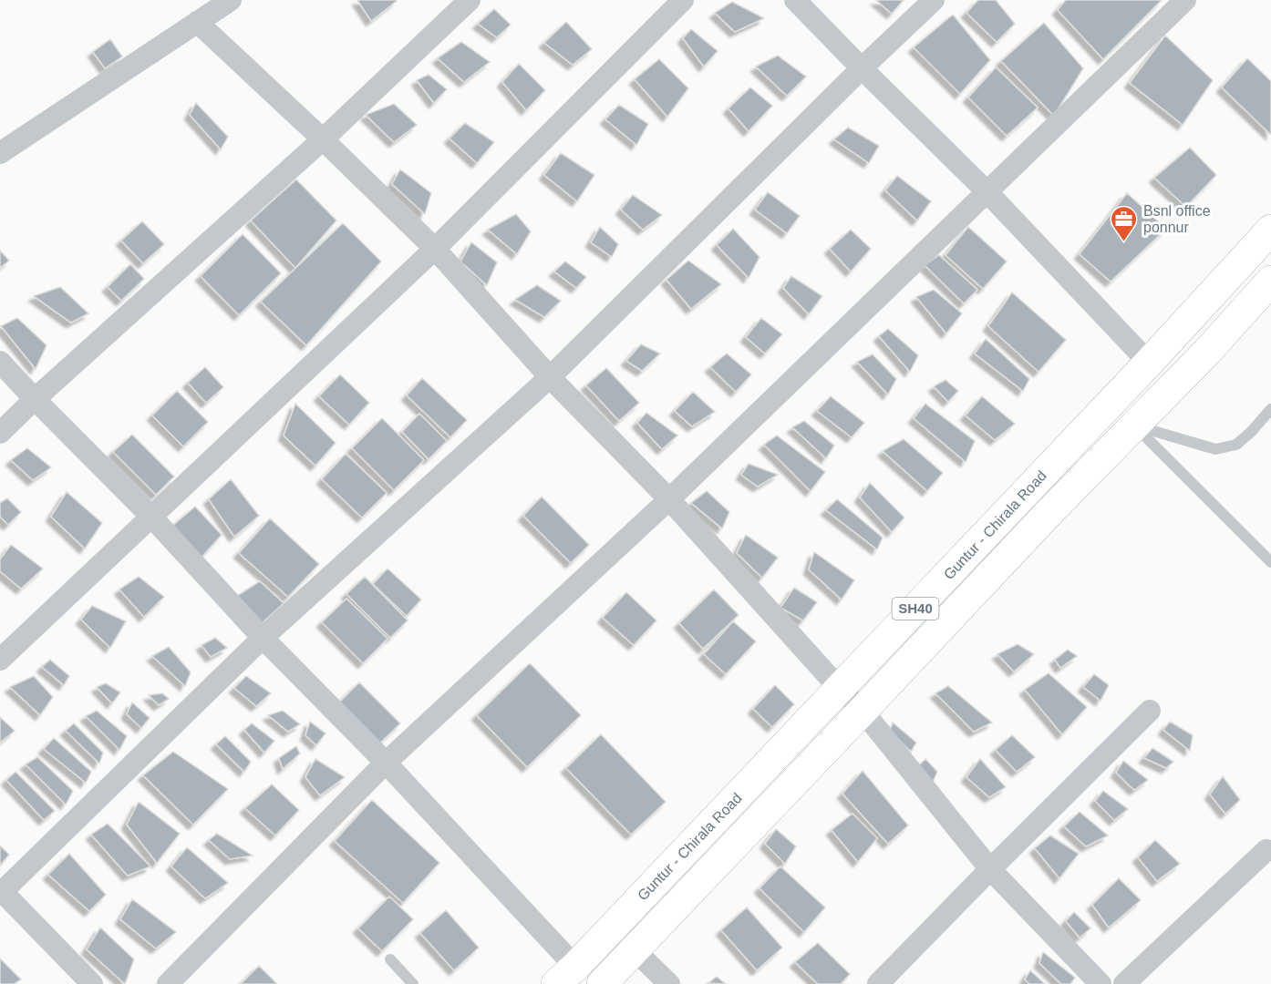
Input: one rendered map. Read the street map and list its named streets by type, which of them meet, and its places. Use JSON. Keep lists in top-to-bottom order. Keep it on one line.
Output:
{"streets":{"main road":["Guntur - Chirala Road","SH40"]},"places":{"office":["Bsnl office ponnur"]}}
